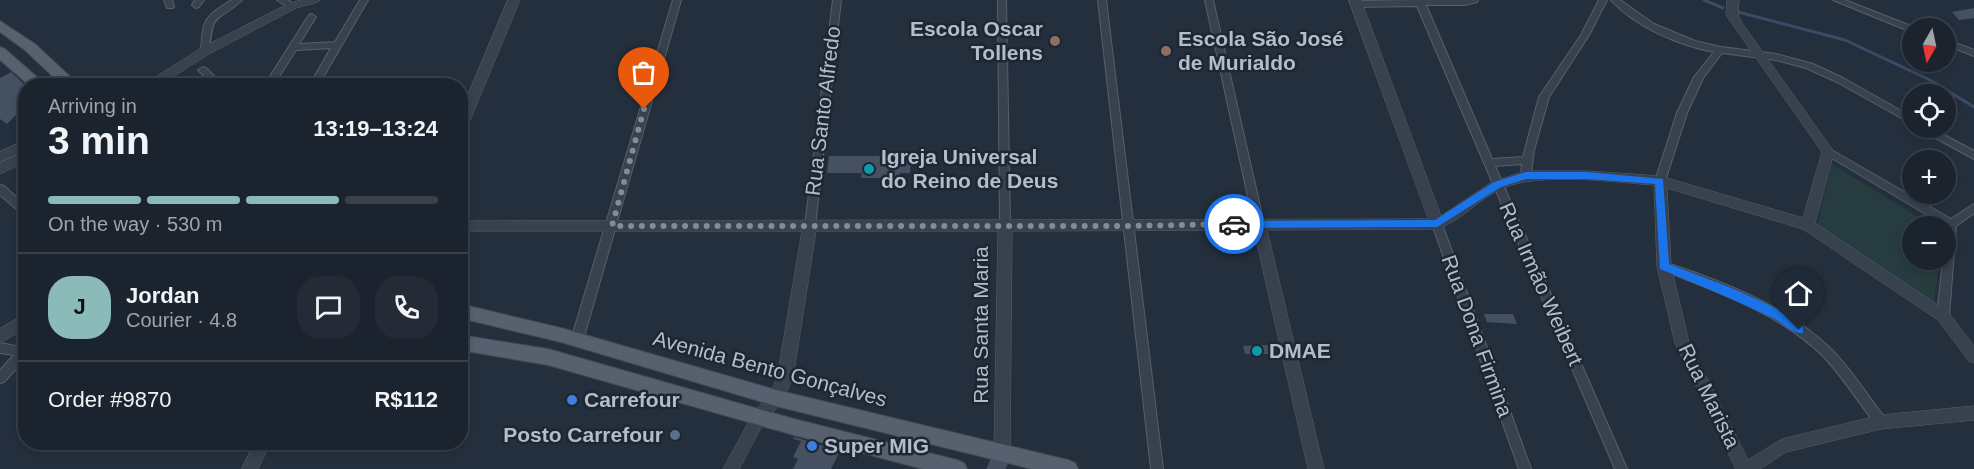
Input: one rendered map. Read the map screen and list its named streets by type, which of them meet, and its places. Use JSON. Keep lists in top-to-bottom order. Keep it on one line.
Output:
{"streets":{"main road":["Avenida Bento Gonçalves"],"street":["Rua Santo Alfredo","Rua Irmão Weibert","Rua Santa Maria","Rua Dona Firmina","Rua Marista"]},"crossings":[["Rua Santo Alfredo","Avenida Bento Gonçalves"],["Rua Santa Maria","Avenida Bento Gonçalves"]],"places":["Escola Oscar Tollens","Escola São José de Murialdo","Igreja Universal do Reino de Deus","DMAE","Carrefour","Posto Carrefour","Super MIG"],"north":"bottom","page":{"map_buttons":["+","−"],"heading":["3 min","Arriving in","13:19–13:24"],"panel":["Jordan","Courier · 4.8","Order #9870","R$112"],"bar":"On the way · 530 m","round":"J"}}
